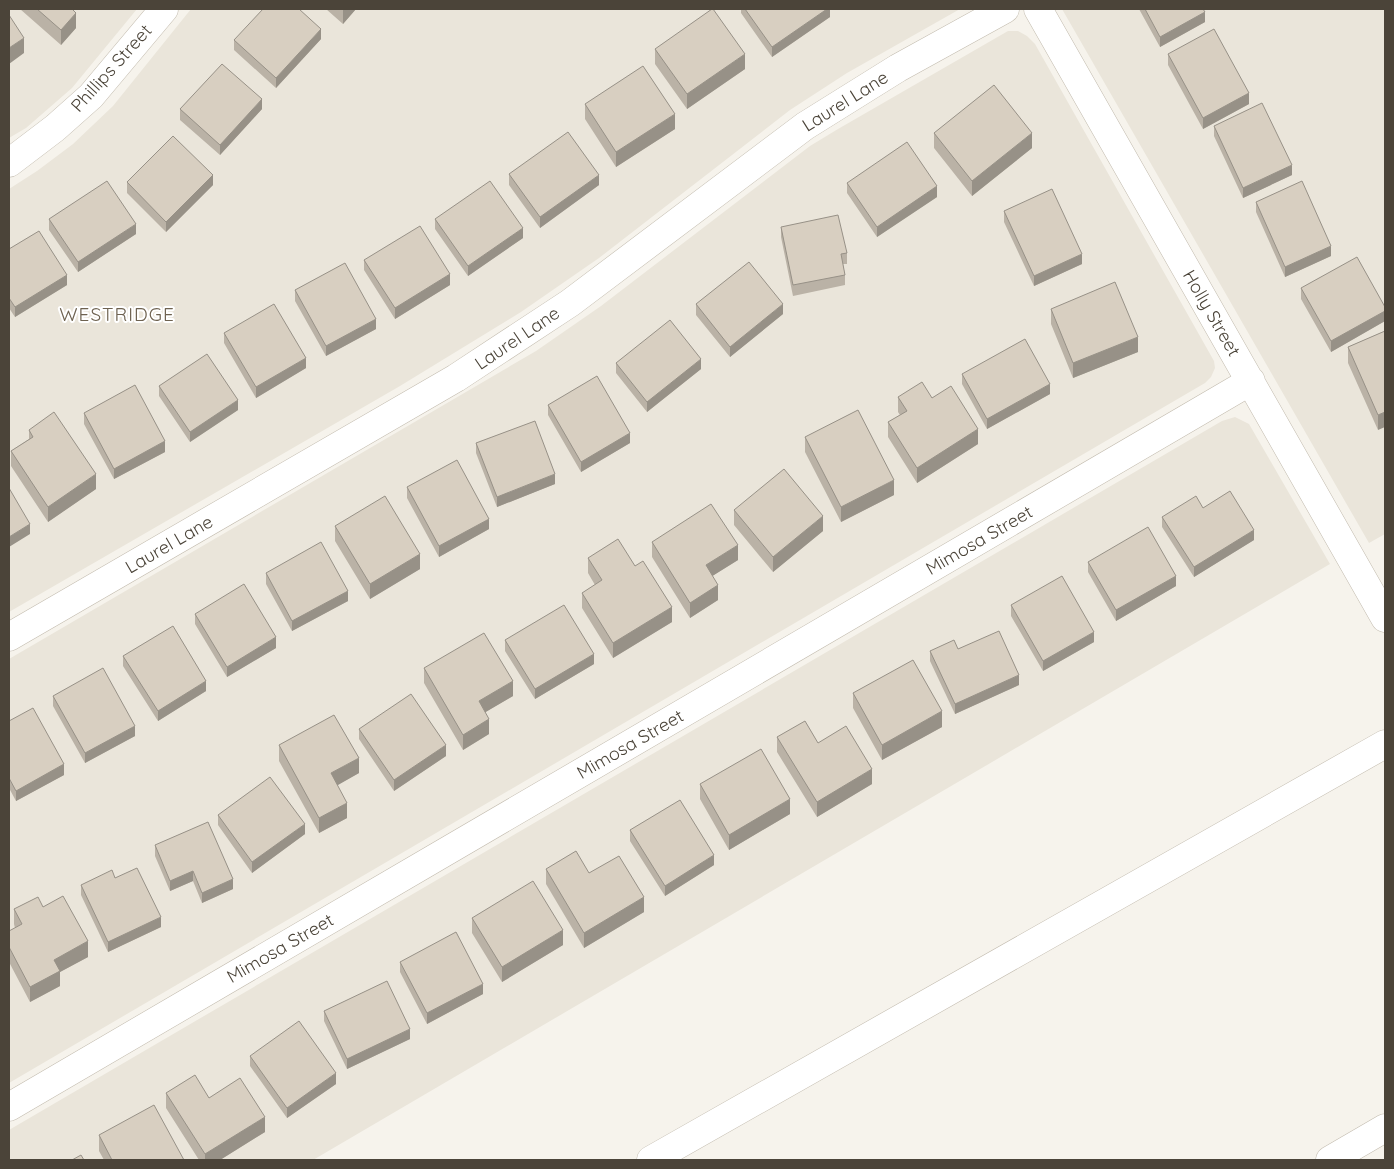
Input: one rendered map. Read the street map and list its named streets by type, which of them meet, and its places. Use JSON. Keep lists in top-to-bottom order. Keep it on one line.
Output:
{"streets":{"street":["Phillips Street","Laurel Lane","Holly Street","Mimosa Street"]},"crossings":[["Holly Street","Mimosa Street"]],"districts":["WESTRIDGE"]}
